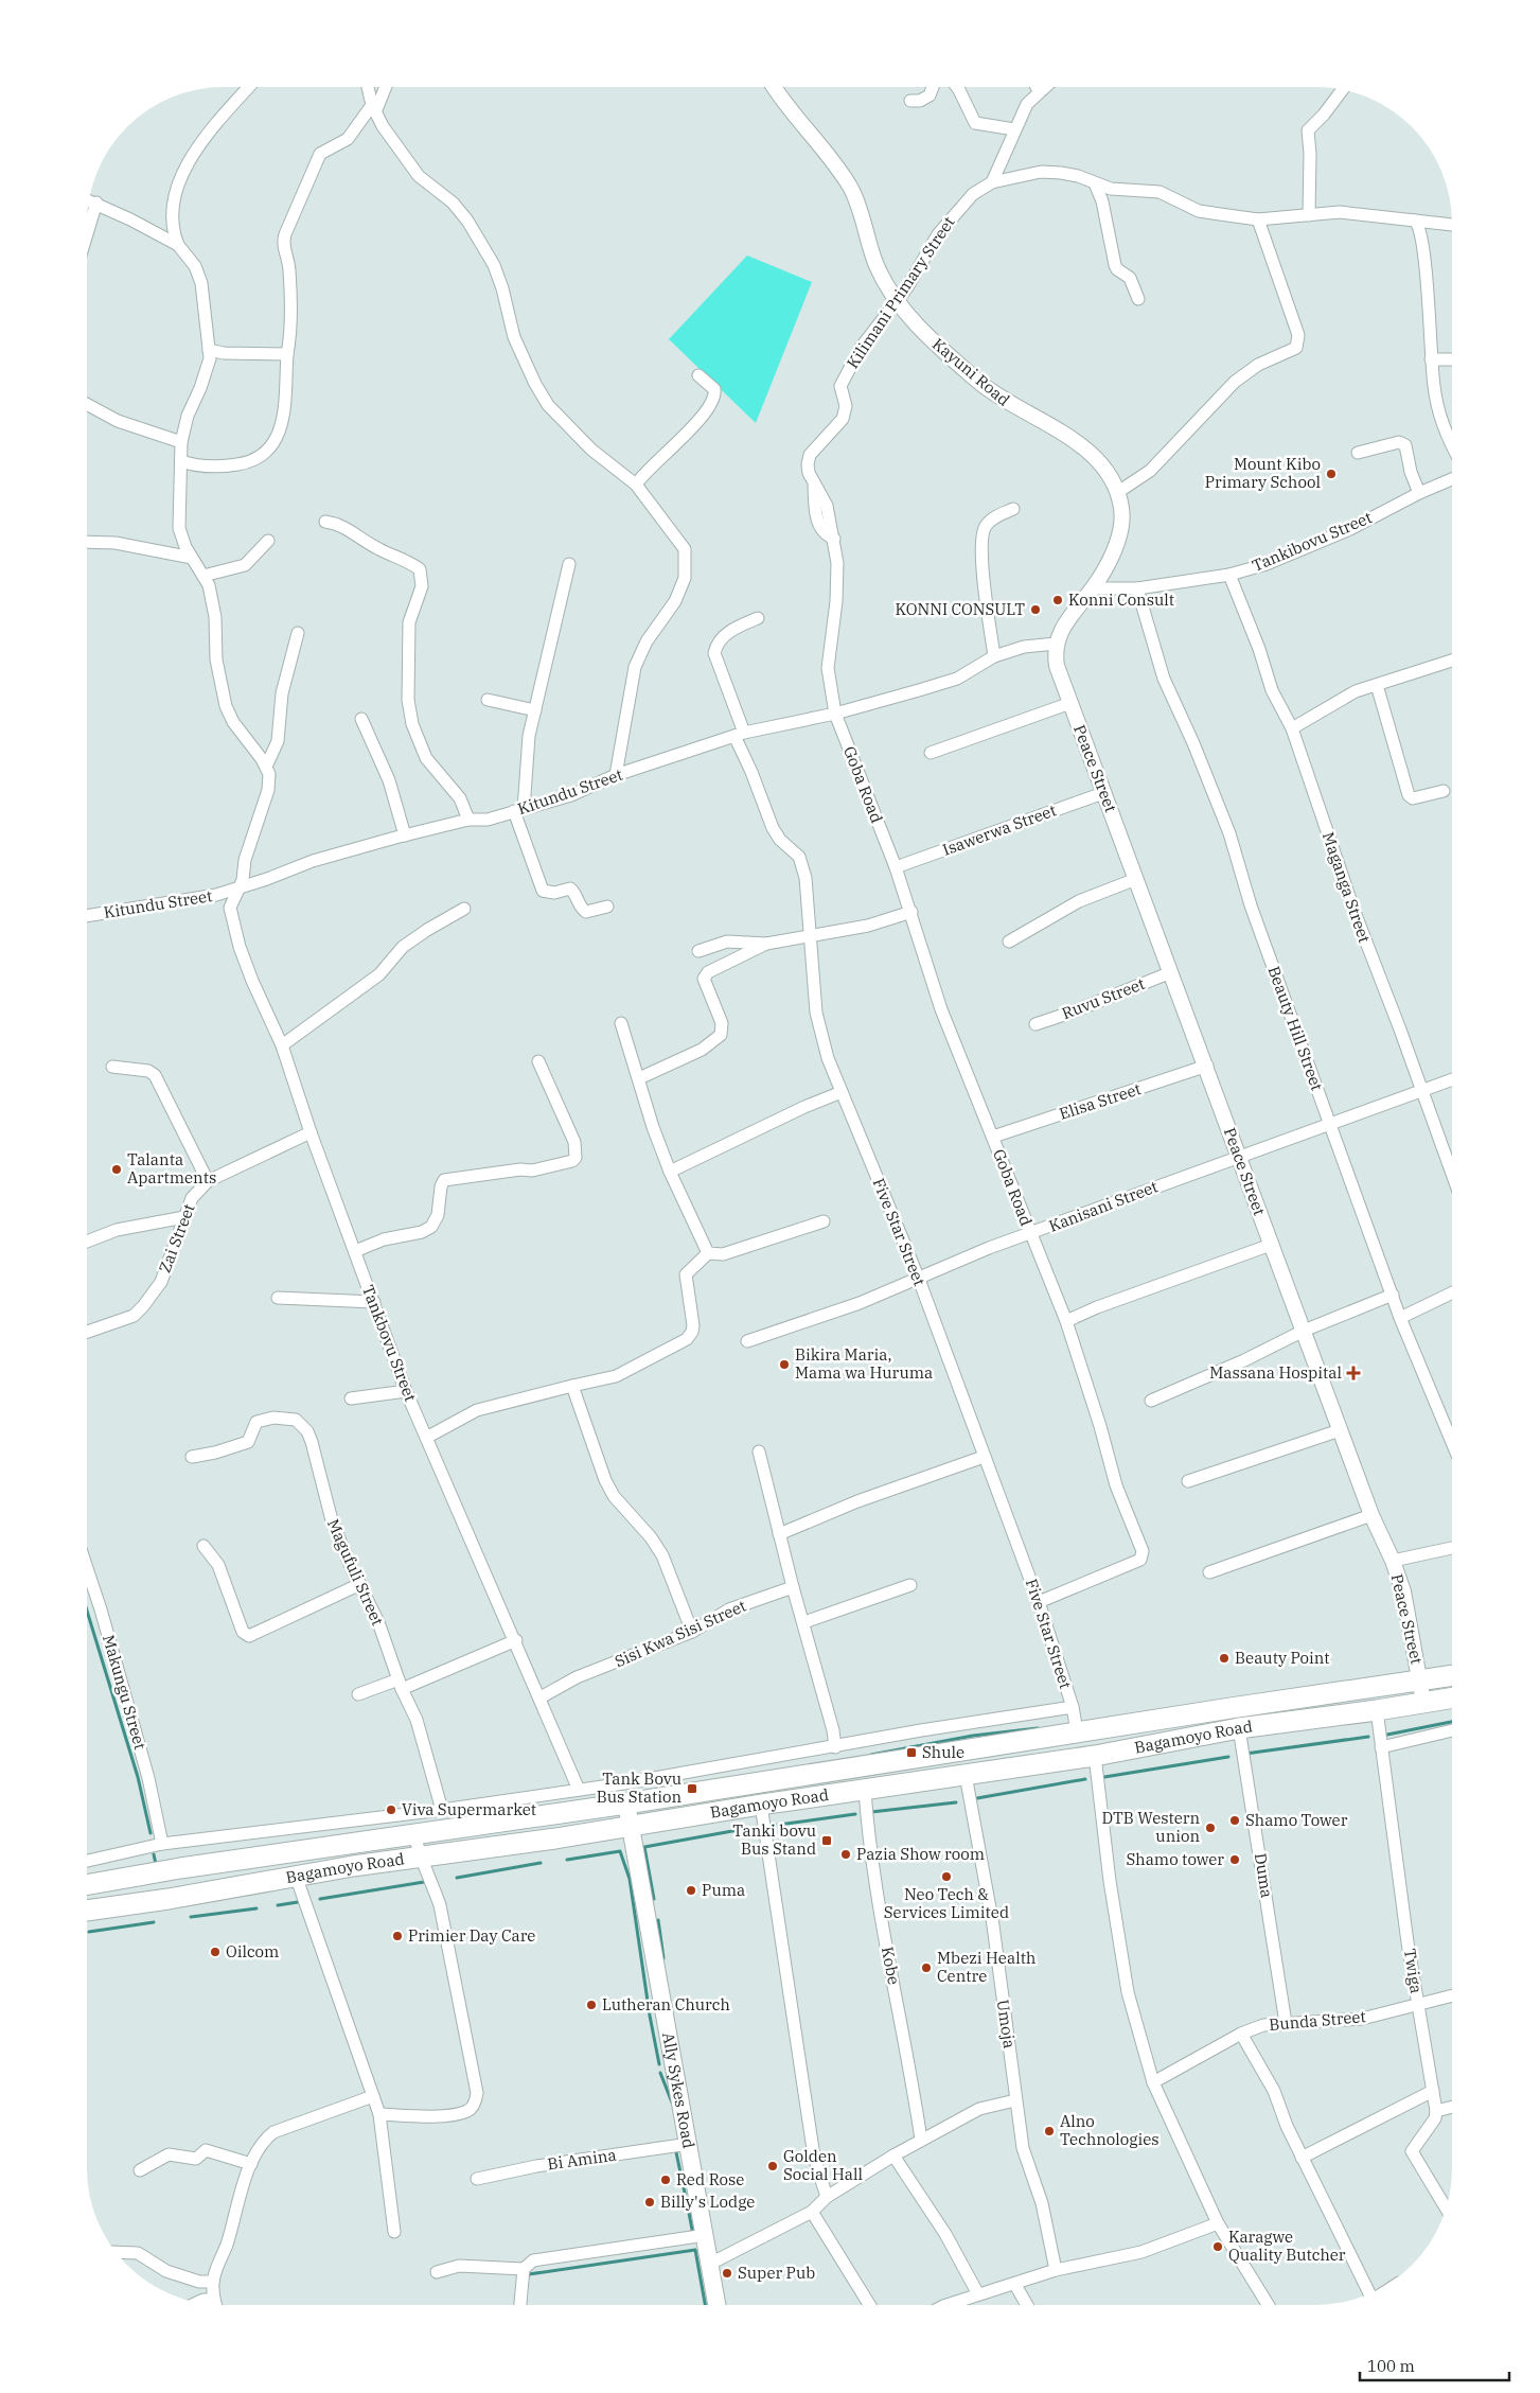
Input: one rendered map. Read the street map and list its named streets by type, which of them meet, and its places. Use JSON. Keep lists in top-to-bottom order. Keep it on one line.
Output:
{"streets":{"highway":["Bagamoyo Road"],"main road":["Ally Sykes Road"],"street":["Kilimani Primary Street","Kayuni Road","Tankibovu Street","Peace Street","Goba Road","Kitundu Street","Isawerwa Street","Maganga Street","Ruvu Street","Beauty Hill Street","Elisa Street","Kanisani Street","Five Star Street","Zai Street","Tankbovu Street","Magufuli Street","Sisi Kwa Sisi Street","Makungu Street","Duma","Kobe","Twiga","Bunda Street","Umoja","Bi Amina"]},"crossings":[["Kilimani Primary Street","Kayuni Road"],["Kilimani Primary Street","Goba Road"],["Kilimani Primary Street","Kitundu Street"],["Kayuni Road","Tankibovu Street"],["Kayuni Road","Peace Street"],["Kayuni Road","Kitundu Street"],["Tankibovu Street","Maganga Street"],["Tankibovu Street","Beauty Hill Street"],["Peace Street","Kitundu Street"],["Peace Street","Isawerwa Street"],["Peace Street","Ruvu Street"],["Peace Street","Elisa Street"],["Peace Street","Kanisani Street"],["Peace Street","Bagamoyo Road"],["Goba Road","Kitundu Street"],["Goba Road","Isawerwa Street"],["Goba Road","Elisa Street"],["Goba Road","Kanisani Street"],["Goba Road","Five Star Street"],["Kitundu Street","Five Star Street"],["Kitundu Street","Tankbovu Street"],["Maganga Street","Kanisani Street"],["Beauty Hill Street","Kanisani Street"],["Kanisani Street","Five Star Street"],["Five Star Street","Bagamoyo Road"],["Zai Street","Tankbovu Street"],["Tankbovu Street","Sisi Kwa Sisi Street"],["Bagamoyo Road","Duma"],["Bagamoyo Road","Kobe"],["Bagamoyo Road","Twiga"],["Bagamoyo Road","Umoja"],["Bagamoyo Road","Ally Sykes Road"],["Duma","Bunda Street"],["Twiga","Bunda Street"],["Ally Sykes Road","Bi Amina"]],"places":{"other":["Mount Kibo Primary School","Konni Consult","KONNI CONSULT","Talanta Apartments","Bikira Maria, Mama wa Huruma","Beauty Point","Viva Supermarket","Shamo Tower","DTB Western union","Pazia Show room","Shamo tower","Neo Tech & Services Limited","Puma","Primier Day Care","Oilcom","Mbezi Health Centre","Lutheran Church","Alno Technologies","Golden Social Hall","Red Rose","Billy's Lodge","Karagwe Quality Butcher","Super Pub"],"health":["Massana Hospital"],"transit":["Shule","Tank Bovu Bus Station","Tanki bovu Bus Stand"]},"scale_bar":"100 m"}
